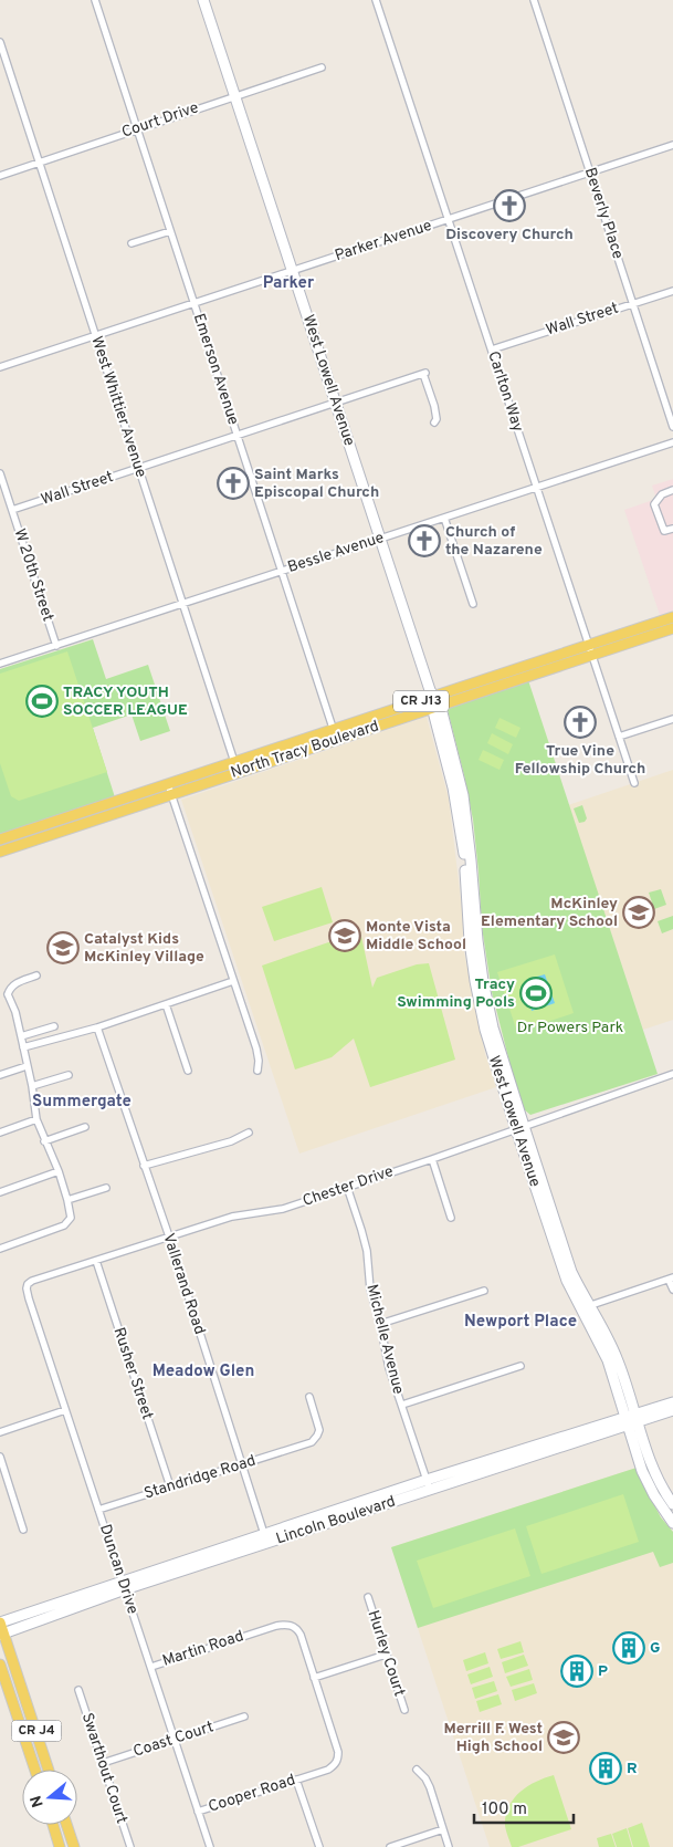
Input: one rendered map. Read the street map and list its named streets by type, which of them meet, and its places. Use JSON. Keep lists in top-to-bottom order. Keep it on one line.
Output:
{"streets":{"main road":["CR J13","North Tracy Boulevard","CR J4"],"street":["Court Drive","Beverly Place","Parker Avenue","Wall Street","Emerson Avenue","West Lowell Avenue","Carlton Way","West Whittier Avenue","Bessle Avenue","W 20th Street","Chester Drive","Vallerand Road","Michelle Avenue","Rusher Street","Standridge Road","Lincoln Boulevard","Duncan Drive","Martin Road","Hurley Court","Coast Court","Swarthout Court","Cooper Road"]},"crossings":[["Court Drive","Emerson Avenue"],["Court Drive","West Lowell Avenue"],["Court Drive","West Whittier Avenue"],["Beverly Place","Parker Avenue"],["Beverly Place","Wall Street"],["Parker Avenue","Emerson Avenue"],["Parker Avenue","West Lowell Avenue"],["Parker Avenue","Carlton Way"],["Parker Avenue","West Whittier Avenue"],["Wall Street","Emerson Avenue"],["Wall Street","West Lowell Avenue"],["Wall Street","Carlton Way"],["Wall Street","West Whittier Avenue"],["Wall Street","W 20th Street"],["Emerson Avenue","Bessle Avenue"],["Emerson Avenue","North Tracy Boulevard"],["West Lowell Avenue","Bessle Avenue"],["West Lowell Avenue","North Tracy Boulevard"],["West Lowell Avenue","Chester Drive"],["West Lowell Avenue","Lincoln Boulevard"],["Carlton Way","Bessle Avenue"],["Carlton Way","North Tracy Boulevard"],["West Whittier Avenue","Bessle Avenue"],["West Whittier Avenue","North Tracy Boulevard"],["Bessle Avenue","W 20th Street"],["Chester Drive","Vallerand Road"],["Chester Drive","Michelle Avenue"],["Chester Drive","Rusher Street"],["Chester Drive","Duncan Drive"],["Vallerand Road","Standridge Road"],["Vallerand Road","Lincoln Boulevard"],["Michelle Avenue","Lincoln Boulevard"],["Rusher Street","Standridge Road"],["Standridge Road","Duncan Drive"],["Lincoln Boulevard","Duncan Drive"],["Lincoln Boulevard","CR J4"],["Duncan Drive","Martin Road"],["Duncan Drive","Coast Court"],["Duncan Drive","Cooper Road"],["Martin Road","Cooper Road"],["Coast Court","Swarthout Court"]],"districts":["Parker","Summergate","Newport Place","Meadow Glen"],"parks":["Dr Powers Park"],"places":{"church":["Discovery Church","Saint Marks Episcopal Church","Church of the Nazarene","True Vine Fellowship Church"],"sports":["TRACY YOUTH SOCCER LEAGUE","Tracy Swimming Pools"],"school or university":["McKinley Elementary School","Monte Vista Middle School","Catalyst Kids McKinley Village","Merrill F. West High School"],"building":["G","P","R"]},"scale_bar":"100 m","north":"left"}
